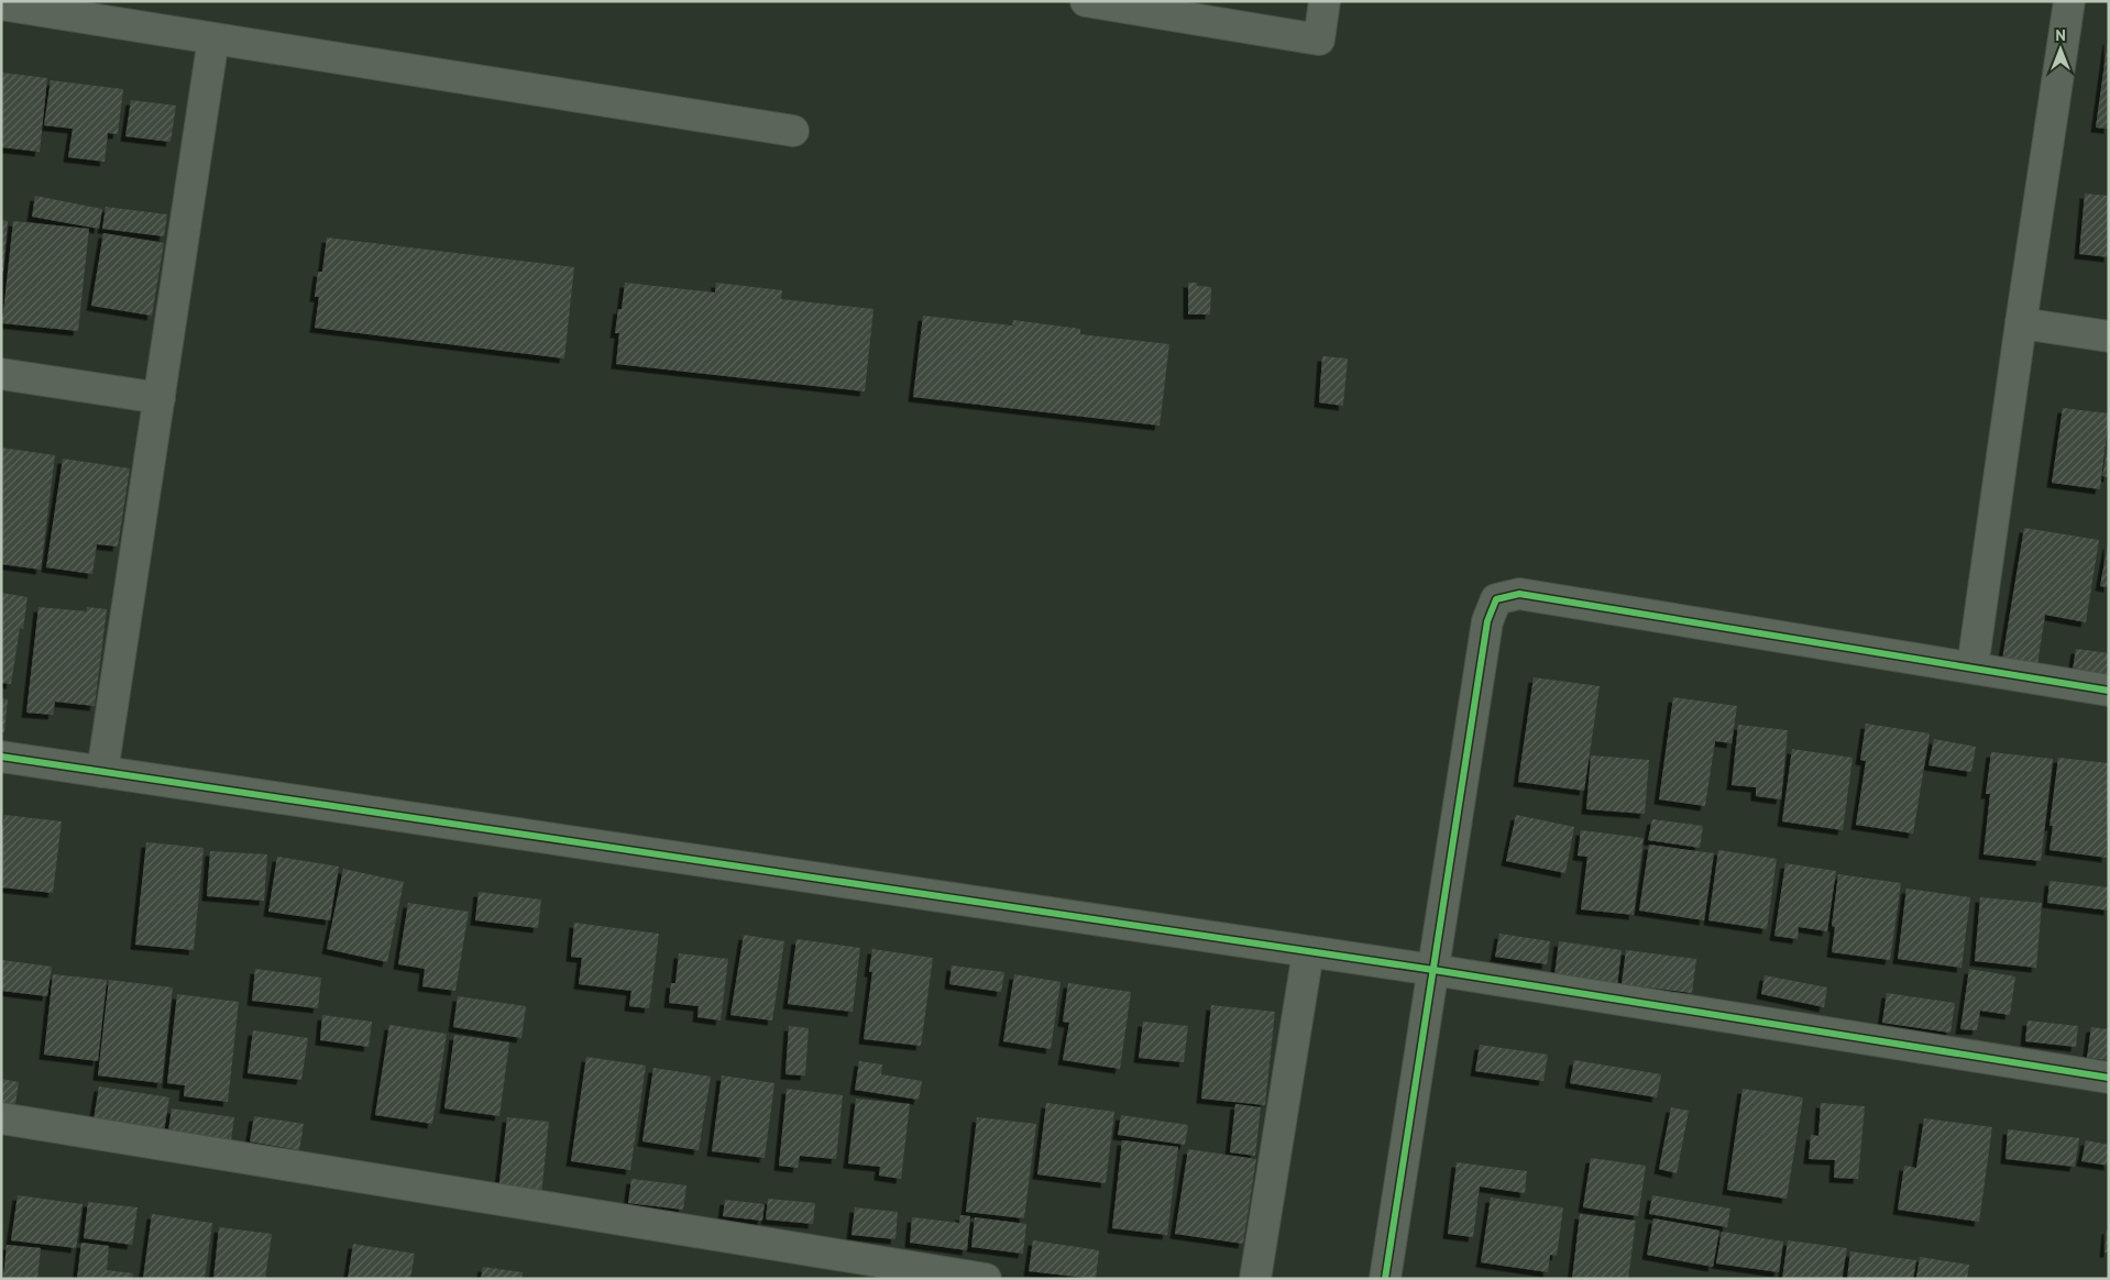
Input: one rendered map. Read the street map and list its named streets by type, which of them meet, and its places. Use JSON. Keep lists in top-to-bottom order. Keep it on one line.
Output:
{"north":"top"}
